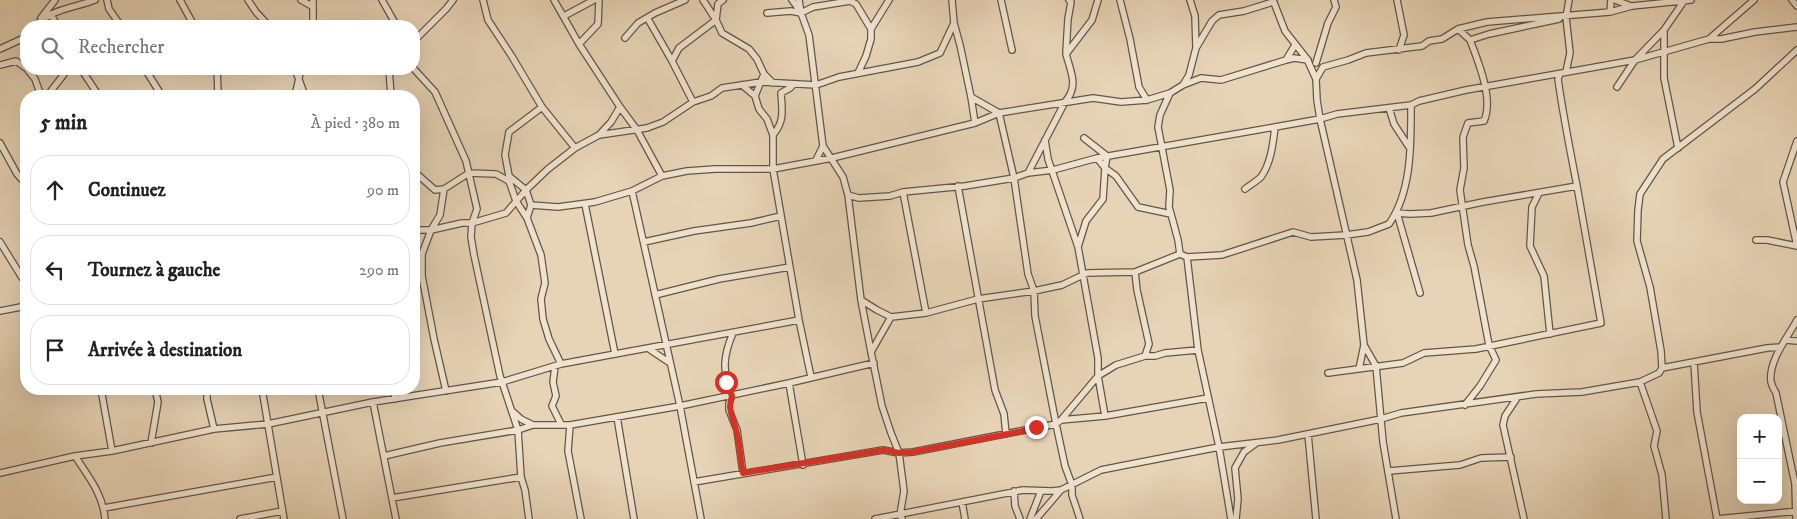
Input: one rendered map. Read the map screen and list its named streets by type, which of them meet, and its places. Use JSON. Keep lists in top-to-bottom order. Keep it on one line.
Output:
{"page":{"search":"Rechercher","heading":["5 min","À pied · 380 m"],"list":[["Continuez","90 m"],["Tournez à gauche","290 m"],"Arrivée à destination"],"map_buttons":["+","−"]}}
